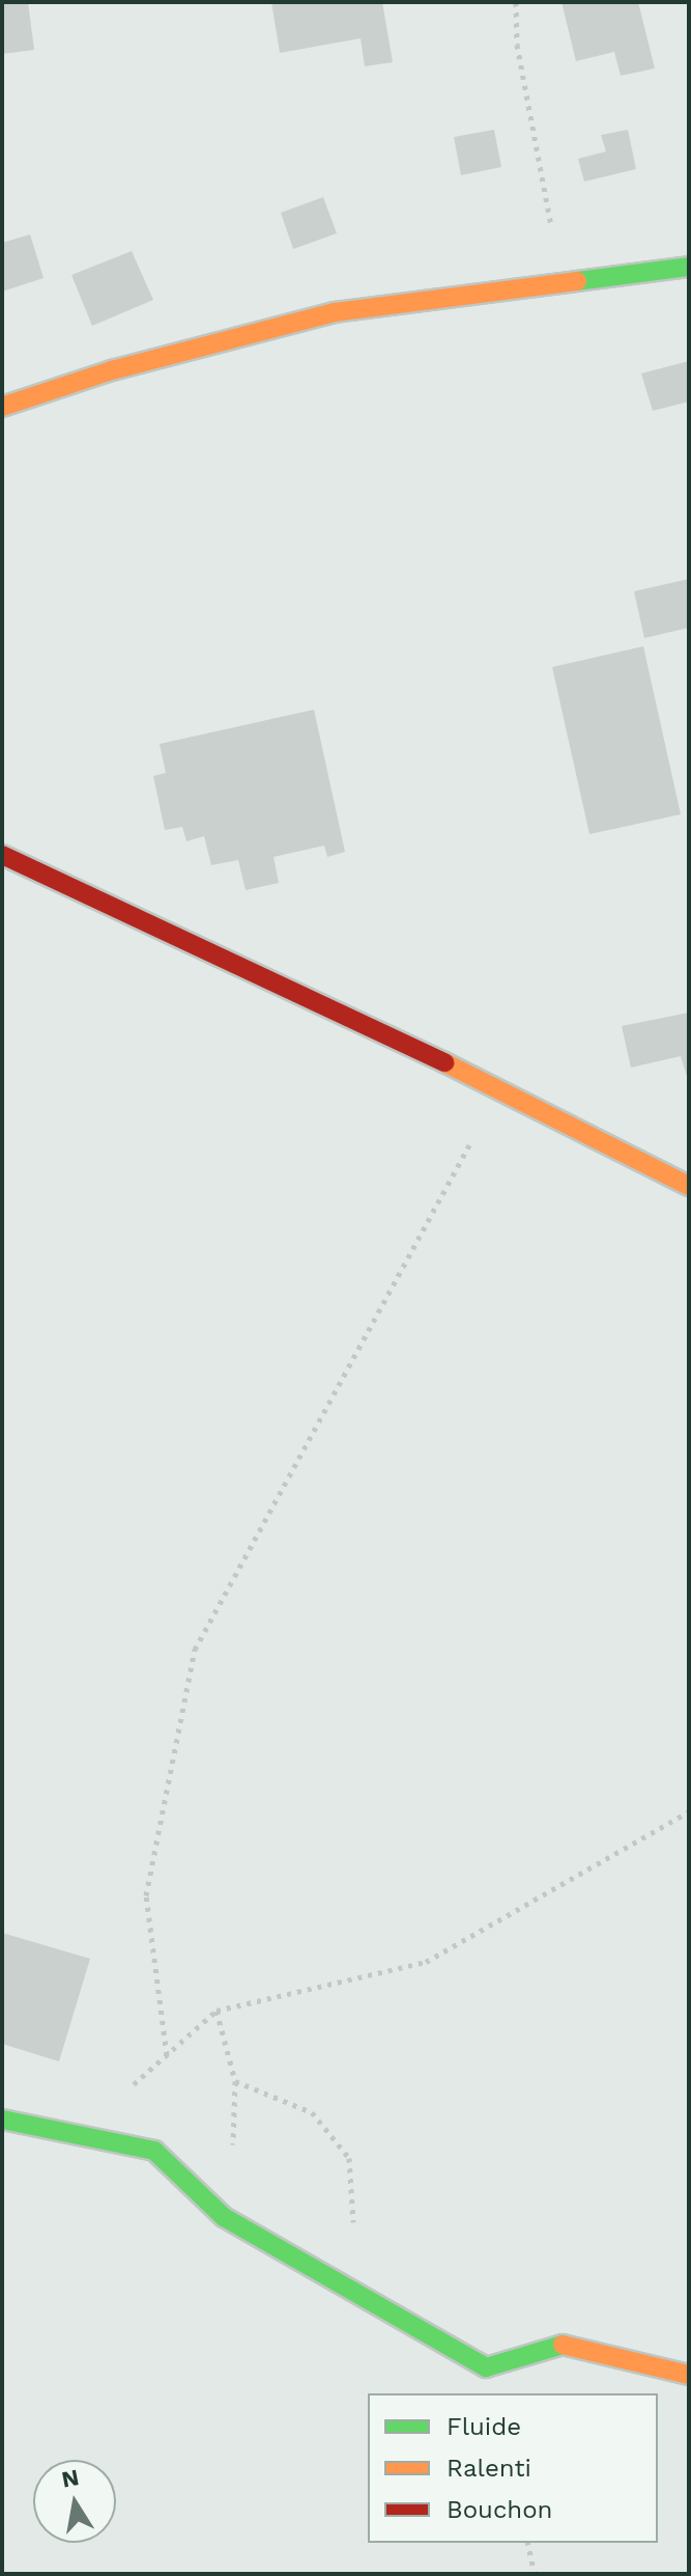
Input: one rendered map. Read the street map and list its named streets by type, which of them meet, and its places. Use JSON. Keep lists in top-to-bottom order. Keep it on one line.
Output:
{"legend":["Fluide","Ralenti","Bouchon"],"north":"top"}
